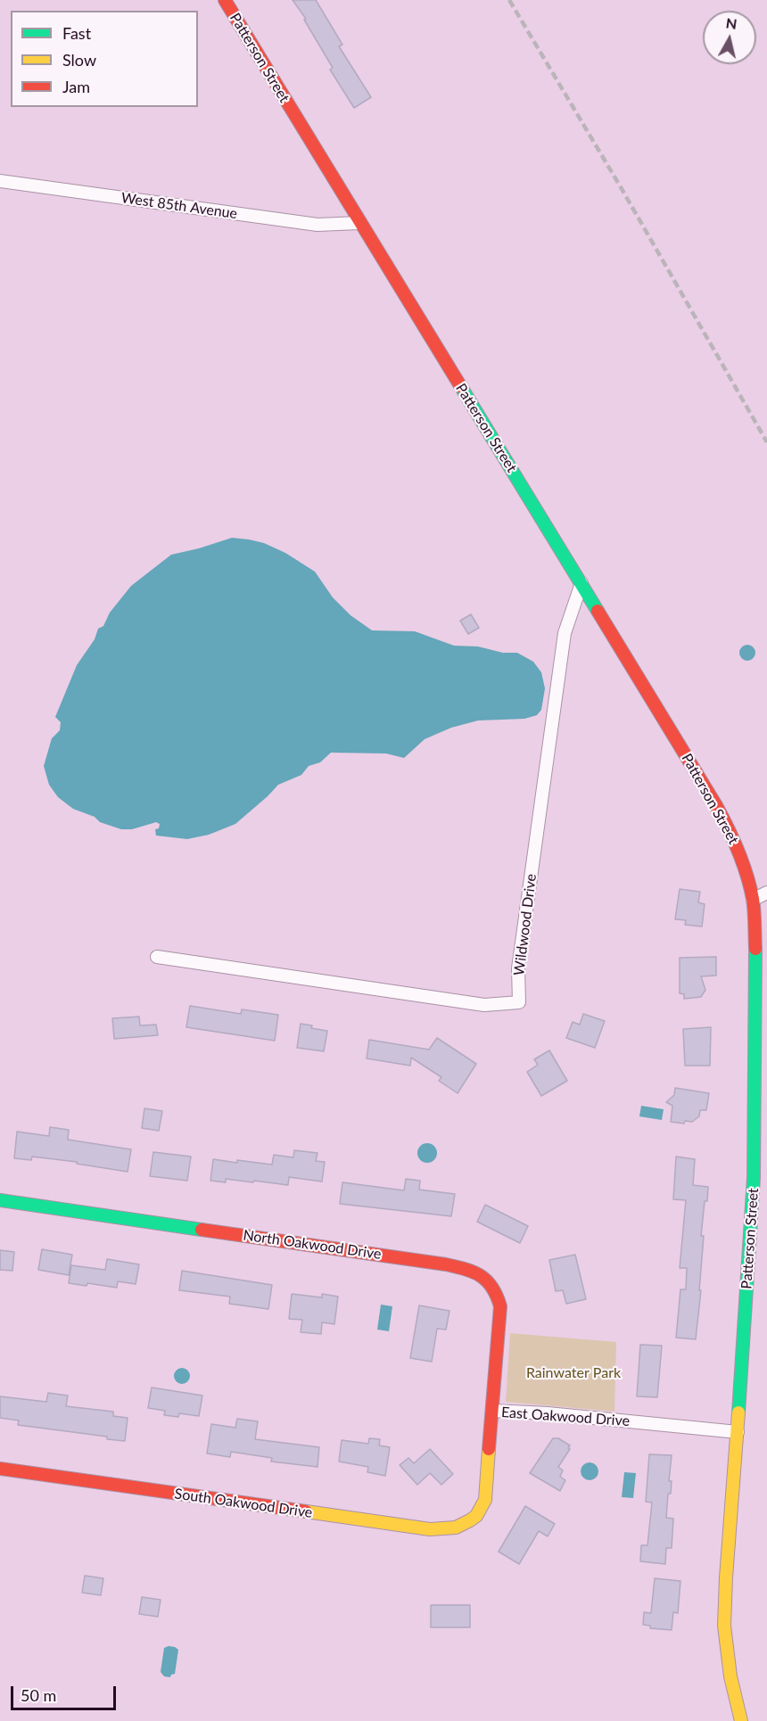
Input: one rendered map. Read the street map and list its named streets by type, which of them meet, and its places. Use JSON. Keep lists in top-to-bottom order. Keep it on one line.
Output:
{"streets":{"street":["Patterson Street","West 85th Avenue","Wildwood Drive","North Oakwood Drive","East Oakwood Drive","South Oakwood Drive"]},"crossings":[["Patterson Street","West 85th Avenue"],["Patterson Street","Wildwood Drive"],["Patterson Street","East Oakwood Drive"],["North Oakwood Drive","East Oakwood Drive"],["East Oakwood Drive","South Oakwood Drive"]],"parks":["Rainwater Park"],"legend":["Fast","Slow","Jam"],"scale_bar":"50 m","north":"top"}
